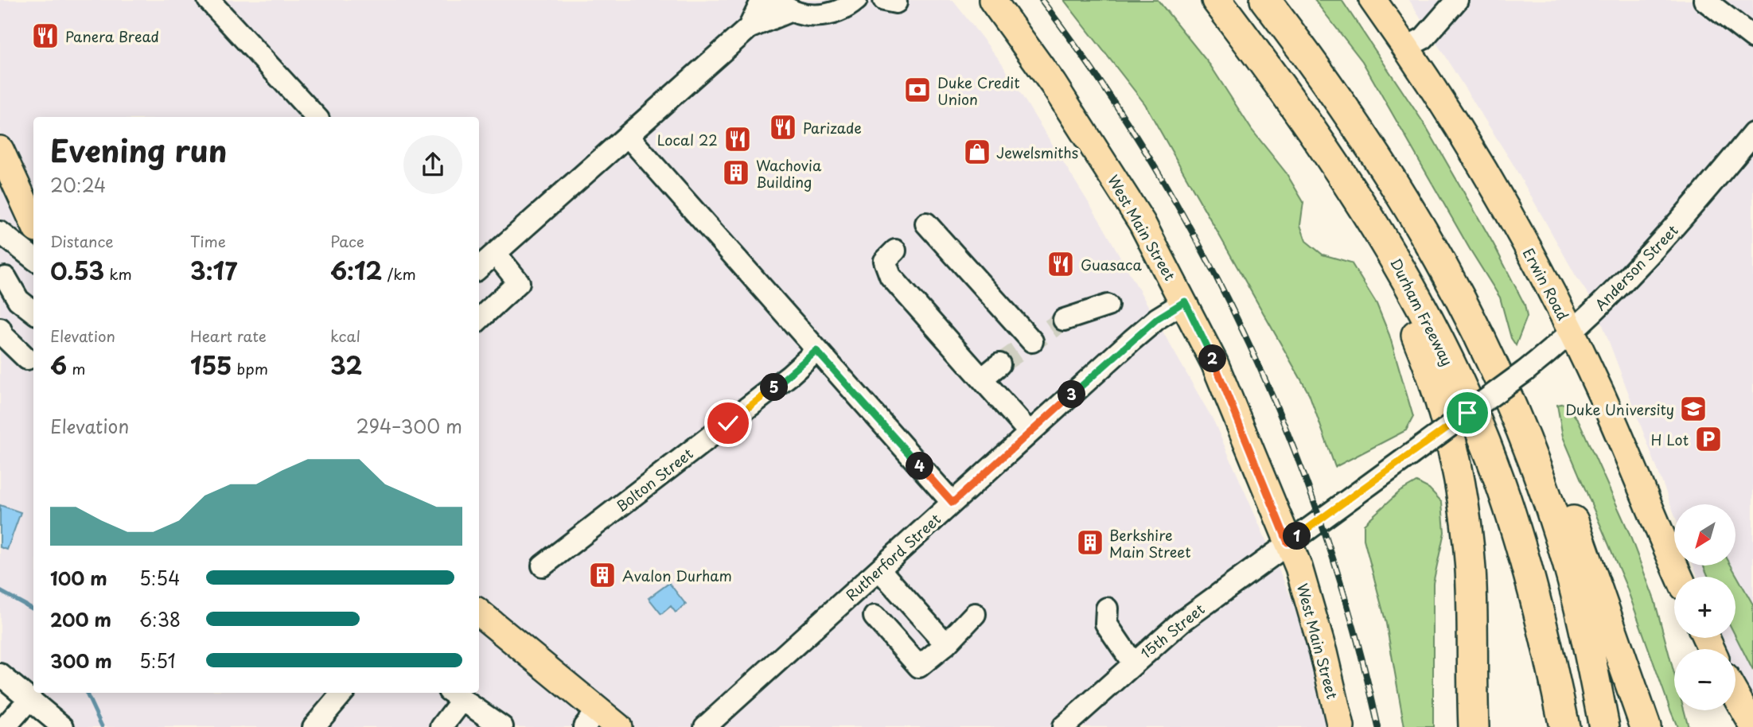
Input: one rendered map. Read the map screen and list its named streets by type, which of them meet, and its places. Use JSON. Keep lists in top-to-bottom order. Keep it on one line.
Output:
{"streets":{"highway":["Durham Freeway"],"main road":["West Main Street","Erwin Road"],"street":["Anderson Street","Bolton Street","Rutherford Street","15th Street"]},"crossings":[["West Main Street","Anderson Street"],["West Main Street","Rutherford Street"],["West Main Street","15th Street"],["Anderson Street","Erwin Road"],["Anderson Street","15th Street"]],"places":{"restaurant":["Panera Bread","Parizade","Local 22","Guasaca"],"bank":["Duke Credit Union"],"shop":["Jewelsmiths"],"building":["Wachovia Building","Berkshire Main Street","Avalon Durham"],"school or university":["Duke University"],"parking":["H Lot"]},"north":"bottom left","page":{"heading":["Evening run","20:24"],"stats":[["Distance","0.53 km"],["Time","3:17"],["Pace","6:12 /km"],["Elevation","6 m"],["Heart rate","155 bpm"],["kcal","32"]],"pins":["2","5","3","4","1"],"chart":["Elevation","294–300 m"],"map_buttons":["+","−"],"list":[{"name":"100 m","note":"5:54"},{"name":"200 m","note":"6:38"},{"name":"300 m","note":"5:51"}]}}
